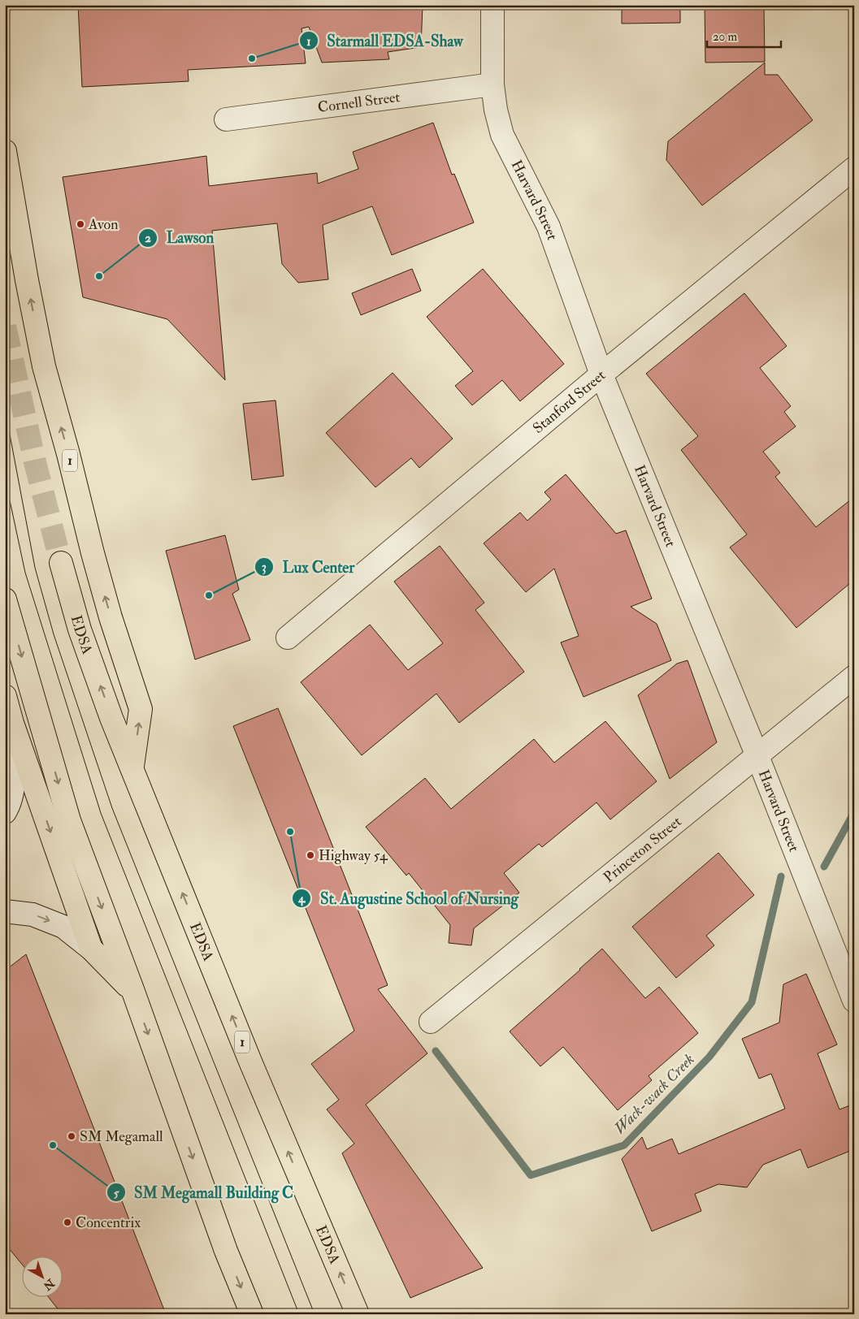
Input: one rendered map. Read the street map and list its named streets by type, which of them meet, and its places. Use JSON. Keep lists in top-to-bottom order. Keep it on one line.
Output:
{"streets":{"highway":["1","EDSA"],"street":["Cornell Street","Harvard Street","Stanford Street","Princeton Street"]},"crossings":[["Cornell Street","Harvard Street"],["Harvard Street","Stanford Street"],["Harvard Street","Princeton Street"],["1","EDSA"]],"water":["Wack-wack Creek"],"places":["Starmall EDSA-Shaw","Avon","Lawson","Lux Center","St. Augustine School of Nursing","Highway 54","SM Megamall","SM Megamall Building C","Concentrix"],"scale_bar":"20 m","north":"bottom right"}
